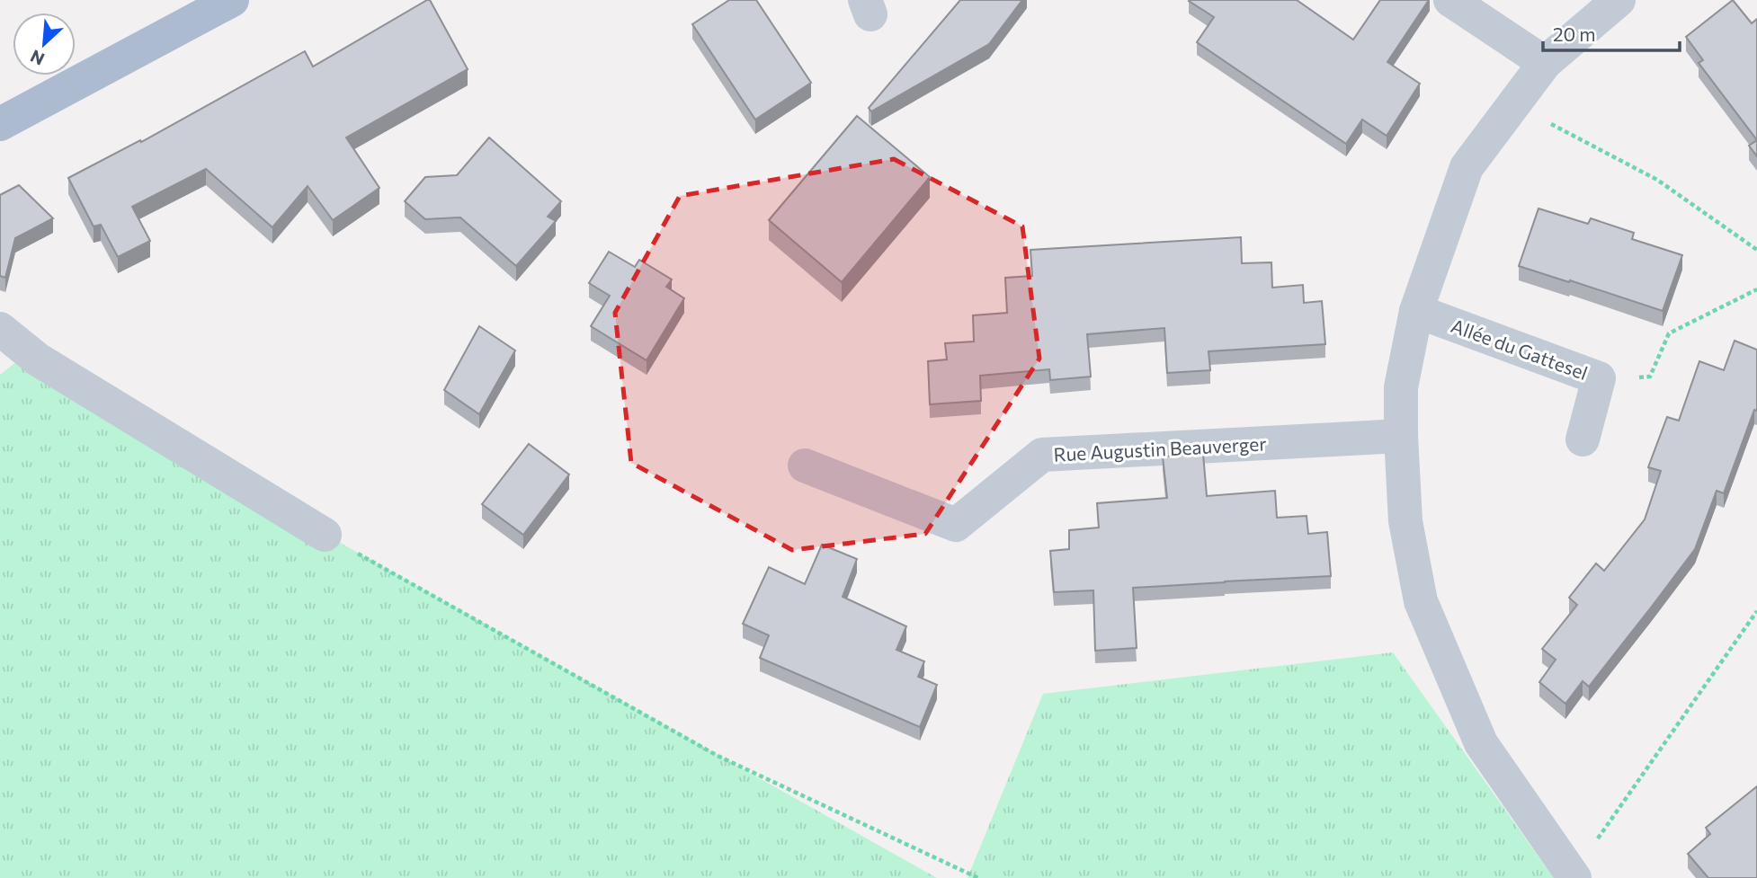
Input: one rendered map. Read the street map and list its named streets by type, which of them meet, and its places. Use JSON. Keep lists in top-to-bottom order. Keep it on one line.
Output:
{"streets":{"street":["Allée du Gattesel","Rue Augustin Beauverger"]},"scale_bar":"20 m","north":"bottom left"}
